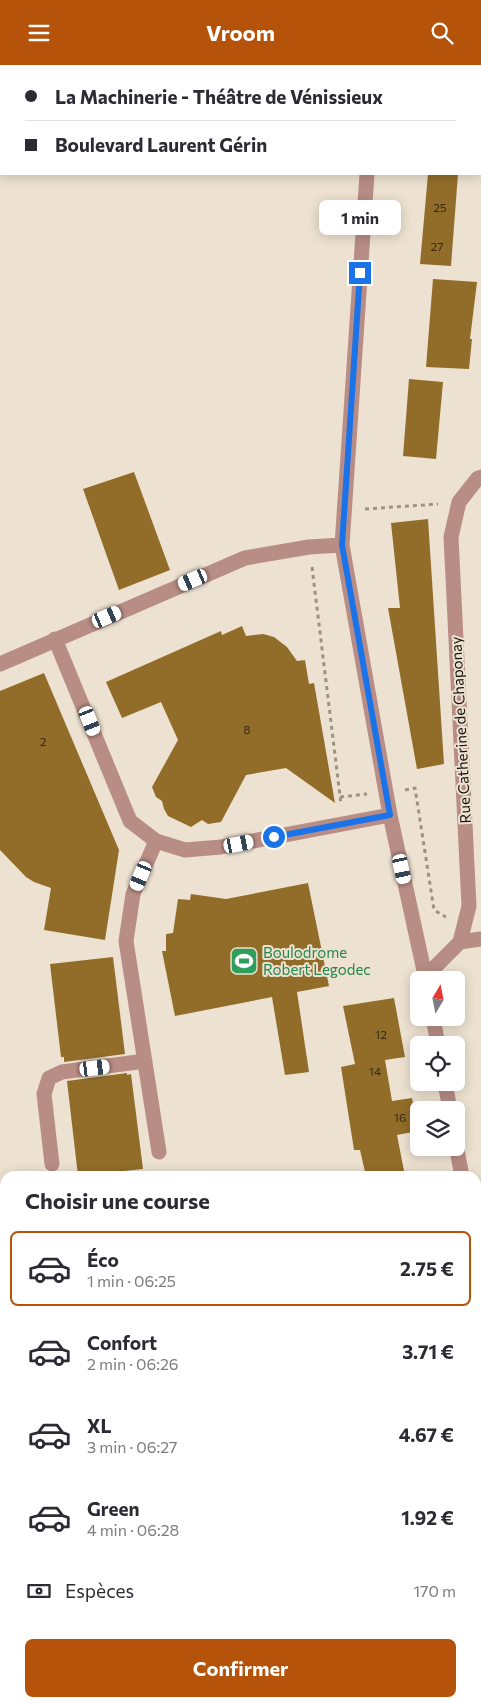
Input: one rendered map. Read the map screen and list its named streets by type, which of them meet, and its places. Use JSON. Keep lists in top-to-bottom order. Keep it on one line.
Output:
{"streets":{"street":["Rue Catherine de Chaponay"]},"places":{"sports":["Boulodrome Robert Legodec"]},"house_numbers":["25","27","8","2","12","14","16"],"north":"top","page":{"header":"Vroom","banner":["La Machinerie - Théâtre de Vénissieux","Boulevard Laurent Gérin"],"bubble":"1 min","heading":"Choisir une course","list":[{"name":"Éco","note":"1 min · 06:25","value":"2.75 €"},{"name":"Confort","note":"2 min · 06:26","value":"3.71 €"},{"name":"XL","note":"3 min · 06:27","value":"4.67 €"},{"name":"Green","note":"4 min · 06:28","value":"1.92 €"}],"pay":["Espèces","170 m"],"buttons":"Confirmer"}}
